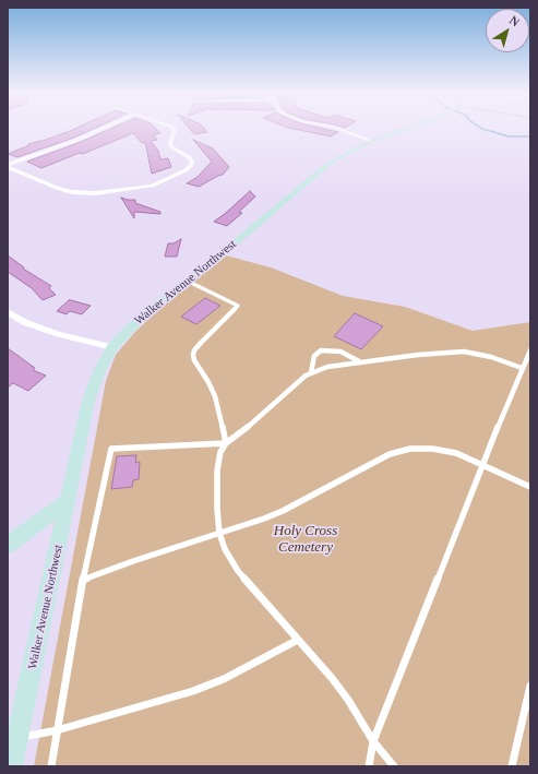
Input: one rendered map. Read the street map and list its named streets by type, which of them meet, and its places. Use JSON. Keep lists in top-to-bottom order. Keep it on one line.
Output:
{"streets":{"main road":["Walker Avenue Northwest"]},"parks":["Holy Cross Cemetery"],"north":"top right"}
